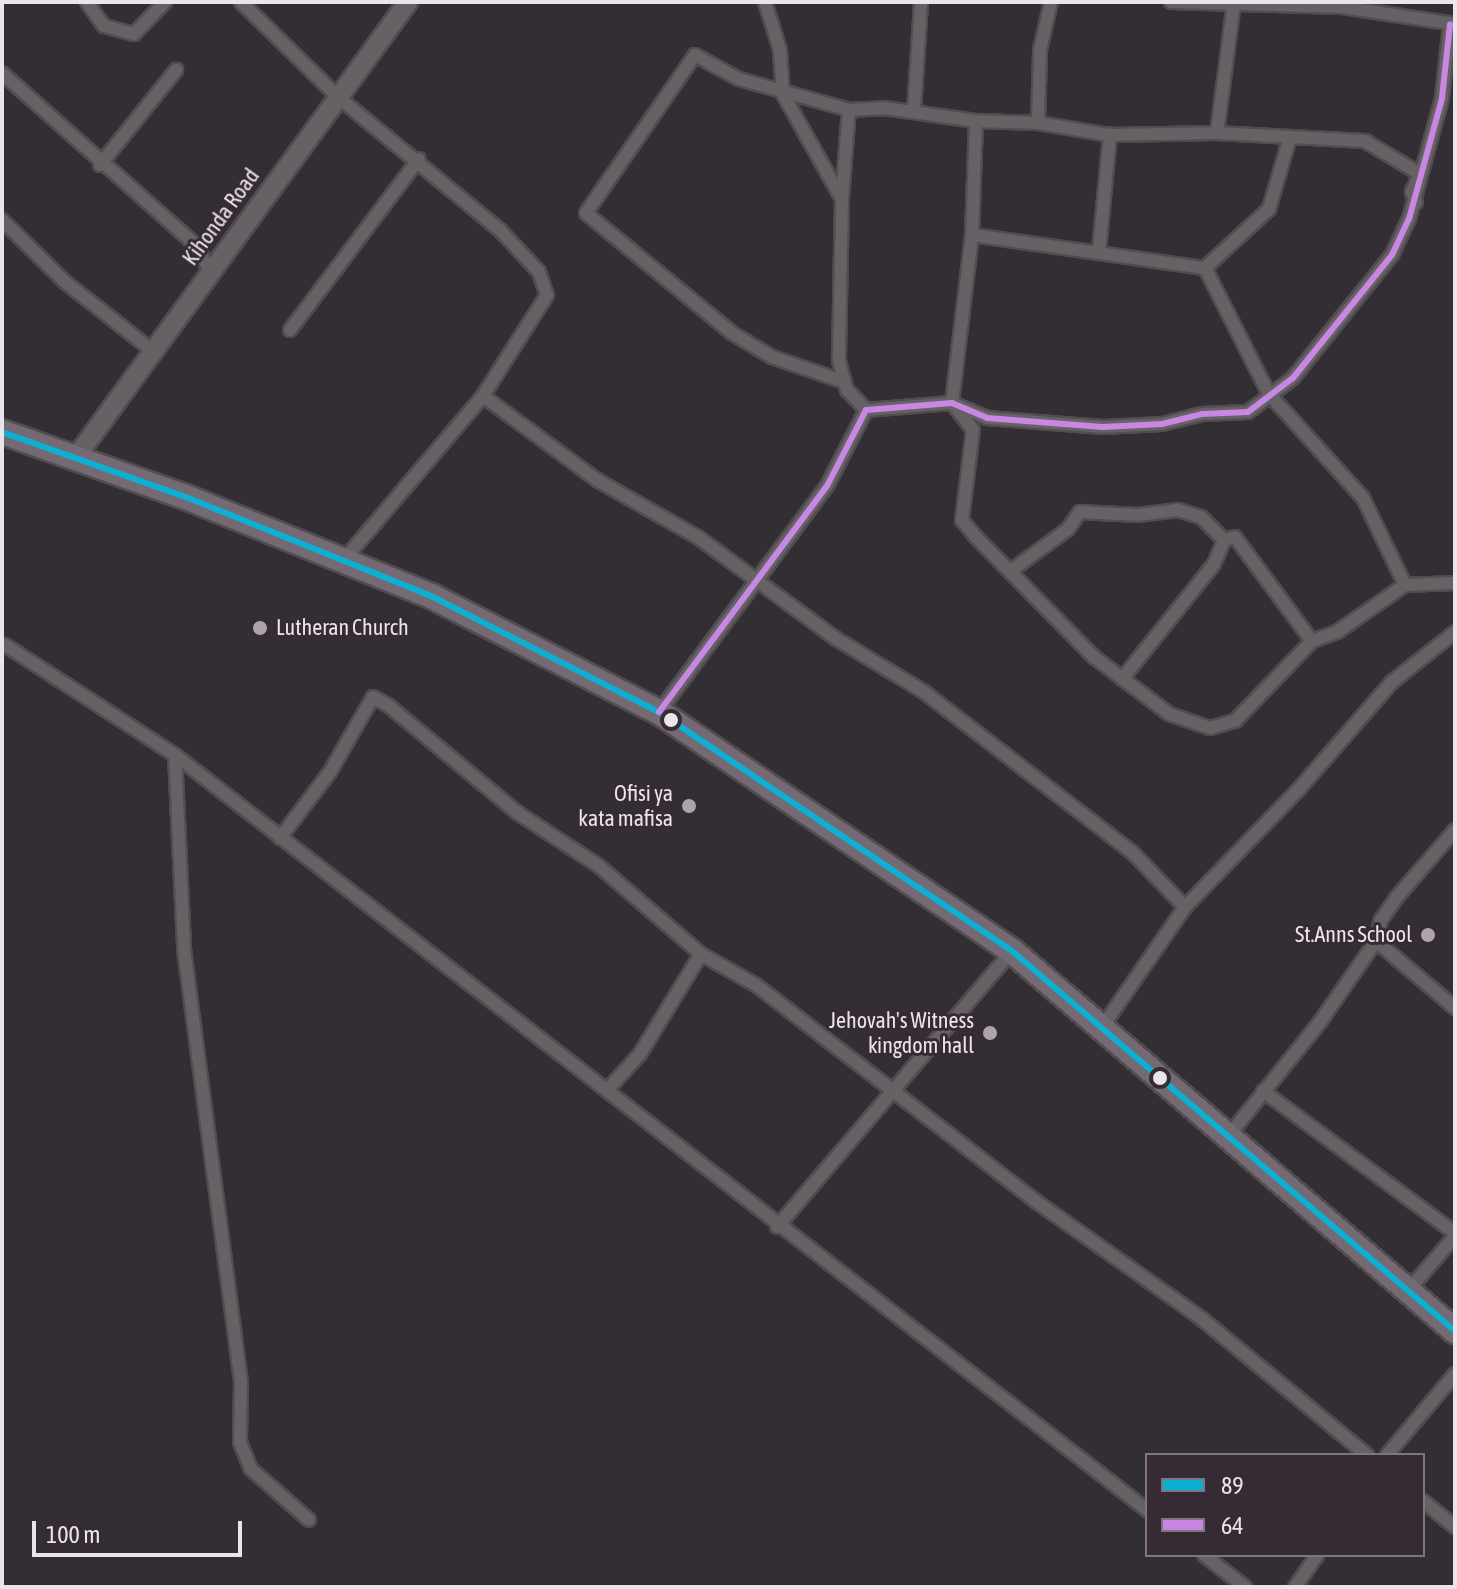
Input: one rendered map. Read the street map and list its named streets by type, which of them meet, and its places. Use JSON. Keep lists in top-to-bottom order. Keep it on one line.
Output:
{"streets":{"street":["Kihonda Road"]},"places":["Lutheran Church","Ofisi ya kata mafisa","St.Anns School","Jehovah's Witness kingdom hall"],"lines":["transit line 64","transit line 89"],"legend":["89","64"],"scale_bar":"100 m"}
